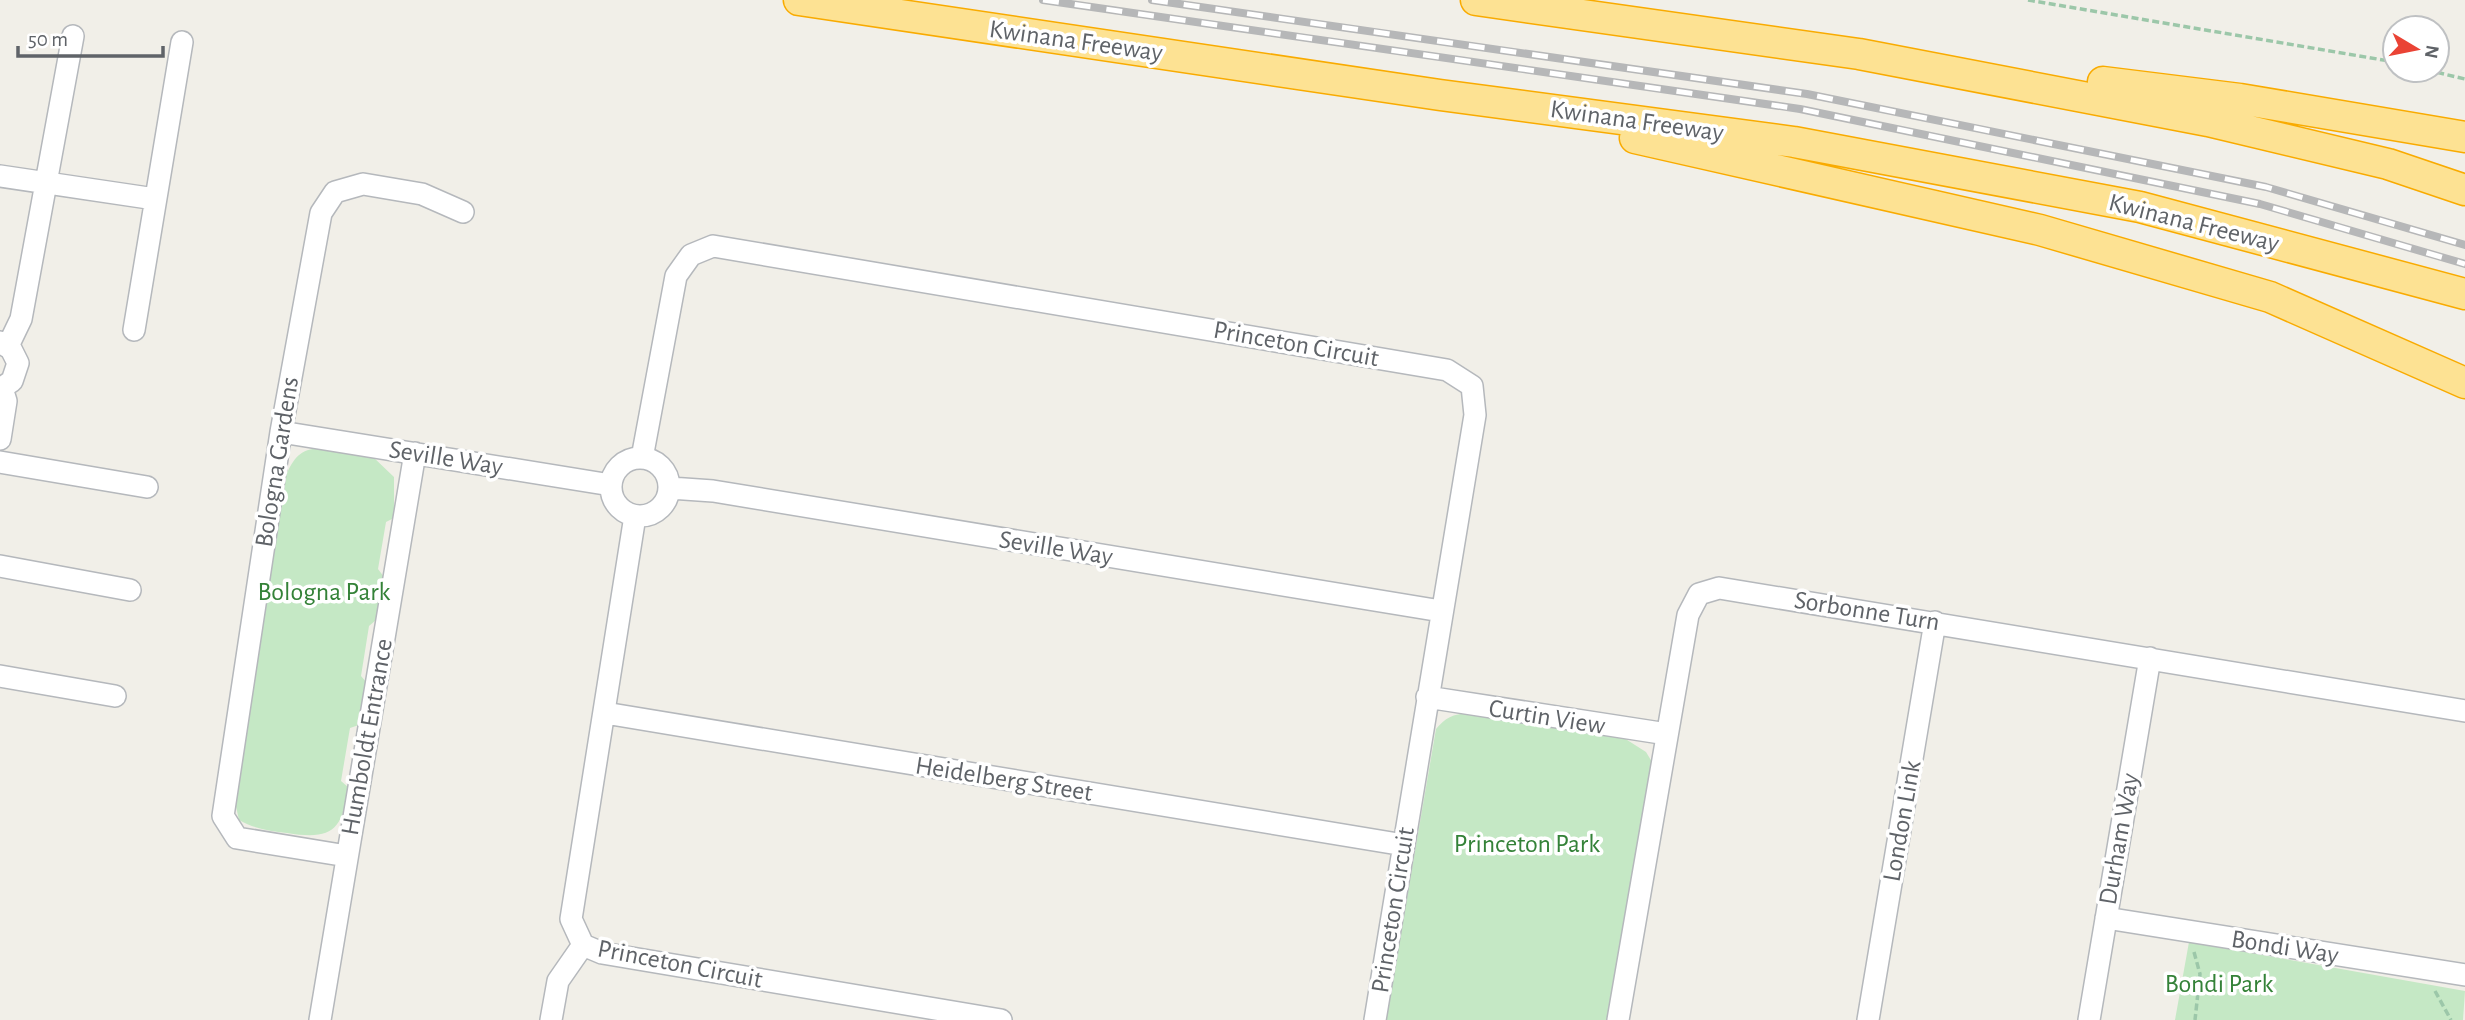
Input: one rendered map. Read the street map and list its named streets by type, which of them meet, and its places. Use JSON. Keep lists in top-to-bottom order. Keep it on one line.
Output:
{"streets":{"highway":["Kwinana Freeway"],"street":["Princeton Circuit","Seville Way","Bologna Gardens","Sorbonne Turn","Curtin View","Humboldt Entrance","Heidelberg Street","London Link","Durham Way","Bondi Way"]},"crossings":[["Princeton Circuit","Seville Way"],["Princeton Circuit","Curtin View"],["Princeton Circuit","Heidelberg Street"],["Seville Way","Bologna Gardens"],["Seville Way","Humboldt Entrance"],["Bologna Gardens","Humboldt Entrance"],["Sorbonne Turn","Curtin View"],["Sorbonne Turn","London Link"],["Sorbonne Turn","Durham Way"],["Durham Way","Bondi Way"]],"parks":["Bologna Park","Princeton Park","Bondi Park"],"scale_bar":"50 m","north":"right"}
